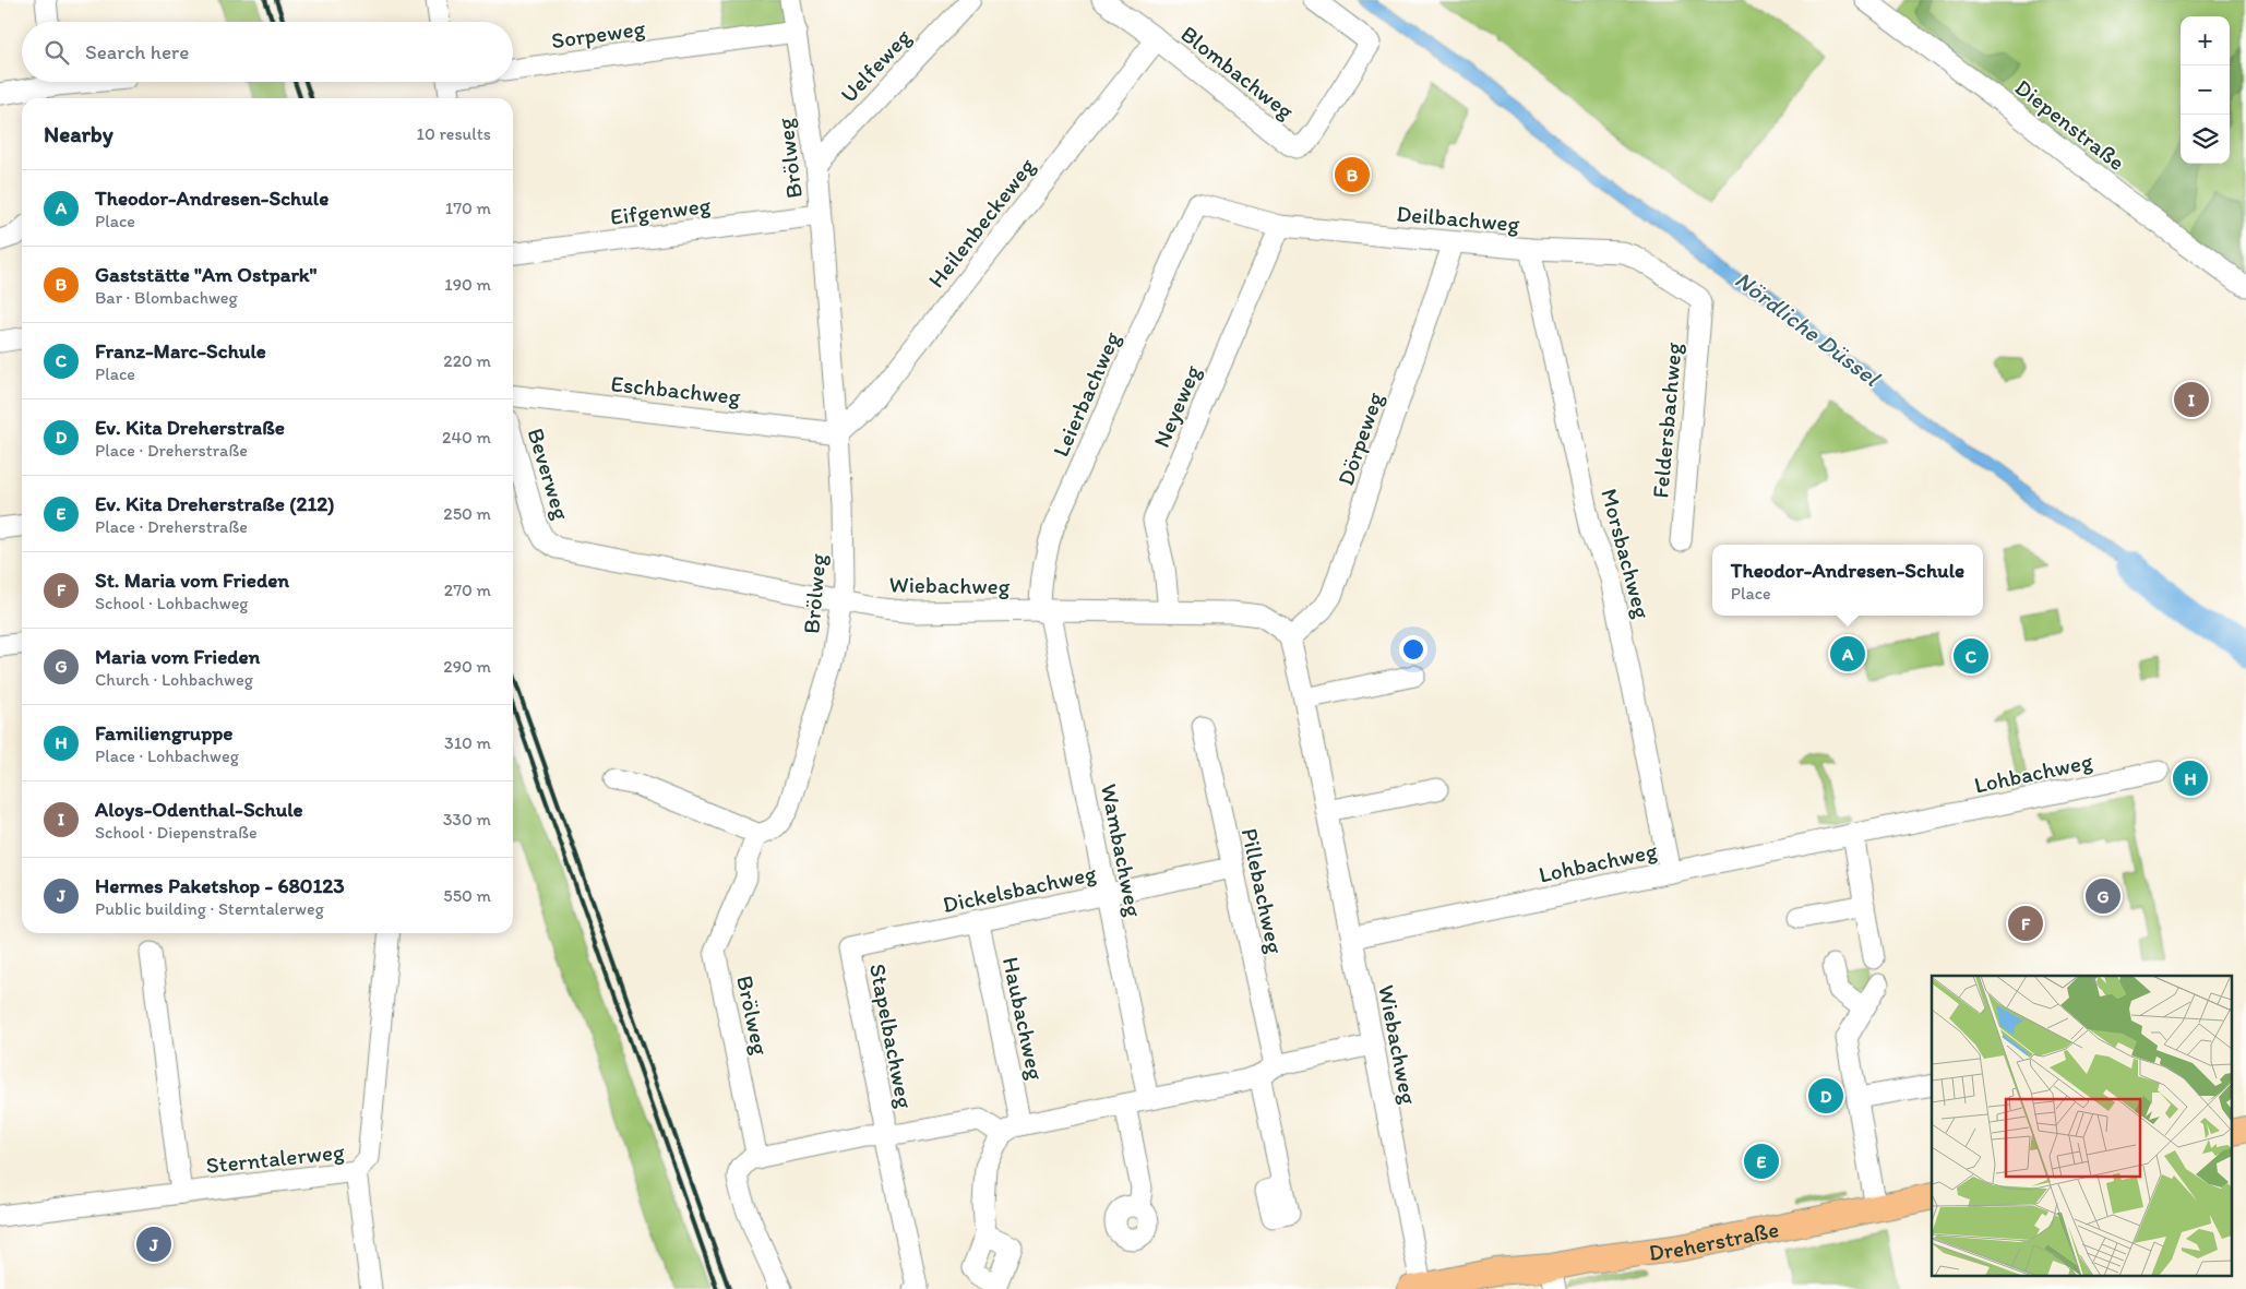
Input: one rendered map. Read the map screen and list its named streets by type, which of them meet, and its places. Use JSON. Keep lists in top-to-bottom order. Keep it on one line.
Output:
{"streets":{"main road":["Dreherstraße"],"street":["Sorpeweg","Uelfeweg","Blombachweg","Diepenstraße","Brölweg","Eifgenweg","Deilbachweg","Heilenbeckeweg","Eschbachweg","Leierbachweg","Neyeweg","Feldersbachweg","Dörpeweg","Beverweg","Morsbachweg","Wiebachweg","Lohbachweg","Wambachweg","Dickelsbachweg","Pillebachweg","Haubachweg","Stapelbachweg","Sterntalerweg"]},"crossings":[["Sorpeweg","Brölweg"],["Uelfeweg","Brölweg"],["Blombachweg","Heilenbeckeweg"],["Brölweg","Eifgenweg"],["Brölweg","Heilenbeckeweg"],["Brölweg","Eschbachweg"],["Brölweg","Wiebachweg"],["Brölweg","Stapelbachweg"],["Deilbachweg","Leierbachweg"],["Deilbachweg","Neyeweg"],["Deilbachweg","Feldersbachweg"],["Deilbachweg","Dörpeweg"],["Deilbachweg","Morsbachweg"],["Heilenbeckeweg","Eschbachweg"],["Leierbachweg","Wiebachweg"],["Leierbachweg","Wambachweg"],["Neyeweg","Wiebachweg"],["Dörpeweg","Wiebachweg"],["Beverweg","Wiebachweg"],["Morsbachweg","Lohbachweg"],["Wiebachweg","Lohbachweg"],["Wiebachweg","Wambachweg"],["Wiebachweg","Dreherstraße"],["Wambachweg","Dickelsbachweg"],["Dickelsbachweg","Pillebachweg"],["Dickelsbachweg","Haubachweg"],["Dickelsbachweg","Stapelbachweg"]],"water":["Nördliche Düssel"],"page":{"map_buttons":["+","−"],"search":"Search here","heading":["Nearby","10 results"],"pins":["B","I","A","C","H","G","F","D","E","J"],"list":[{"mark":"A","name":"Theodor-Andresen-Schule","note":"Place","value":"170 m"},{"mark":"B","name":"Gaststätte \"Am Ostpark\"","note":"Bar · Blombachweg","value":"190 m"},{"mark":"C","name":"Franz-Marc-Schule","note":"Place","value":"220 m"},{"mark":"D","name":"Ev. Kita Dreherstraße","note":"Place · Dreherstraße","value":"240 m"},{"mark":"E","name":"Ev. Kita Dreherstraße (212)","note":"Place · Dreherstraße","value":"250 m"},{"mark":"F","name":"St. Maria vom Frieden","note":"School · Lohbachweg","value":"270 m"},{"mark":"G","name":"Maria vom Frieden","note":"Church · Lohbachweg","value":"290 m"},{"mark":"H","name":"Familiengruppe","note":"Place · Lohbachweg","value":"310 m"},{"mark":"I","name":"Aloys-Odenthal-Schule","note":"School · Diepenstraße","value":"330 m"},{"mark":"J","name":"Hermes Paketshop - 680123","note":"Public building · Sterntalerweg","value":"550 m"}],"popup":["Theodor-Andresen-Schule","Place"]}}
